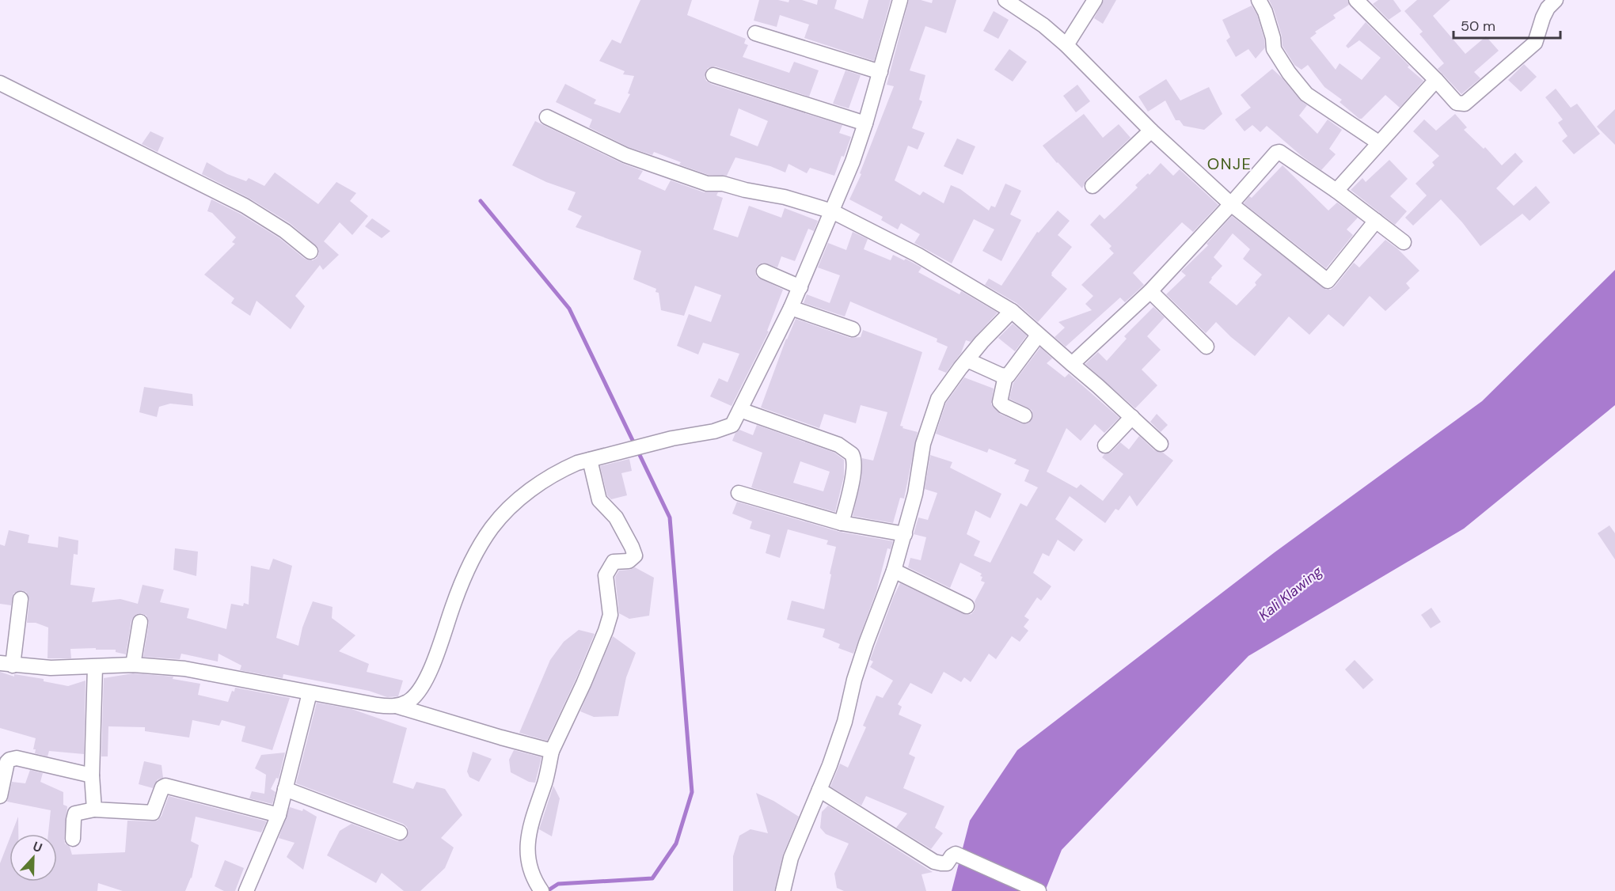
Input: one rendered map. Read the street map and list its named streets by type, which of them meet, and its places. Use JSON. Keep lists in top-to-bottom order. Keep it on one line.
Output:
{"districts":["ONJE"],"water":["Kali Klawing"],"scale_bar":"50 m","north":"top"}
